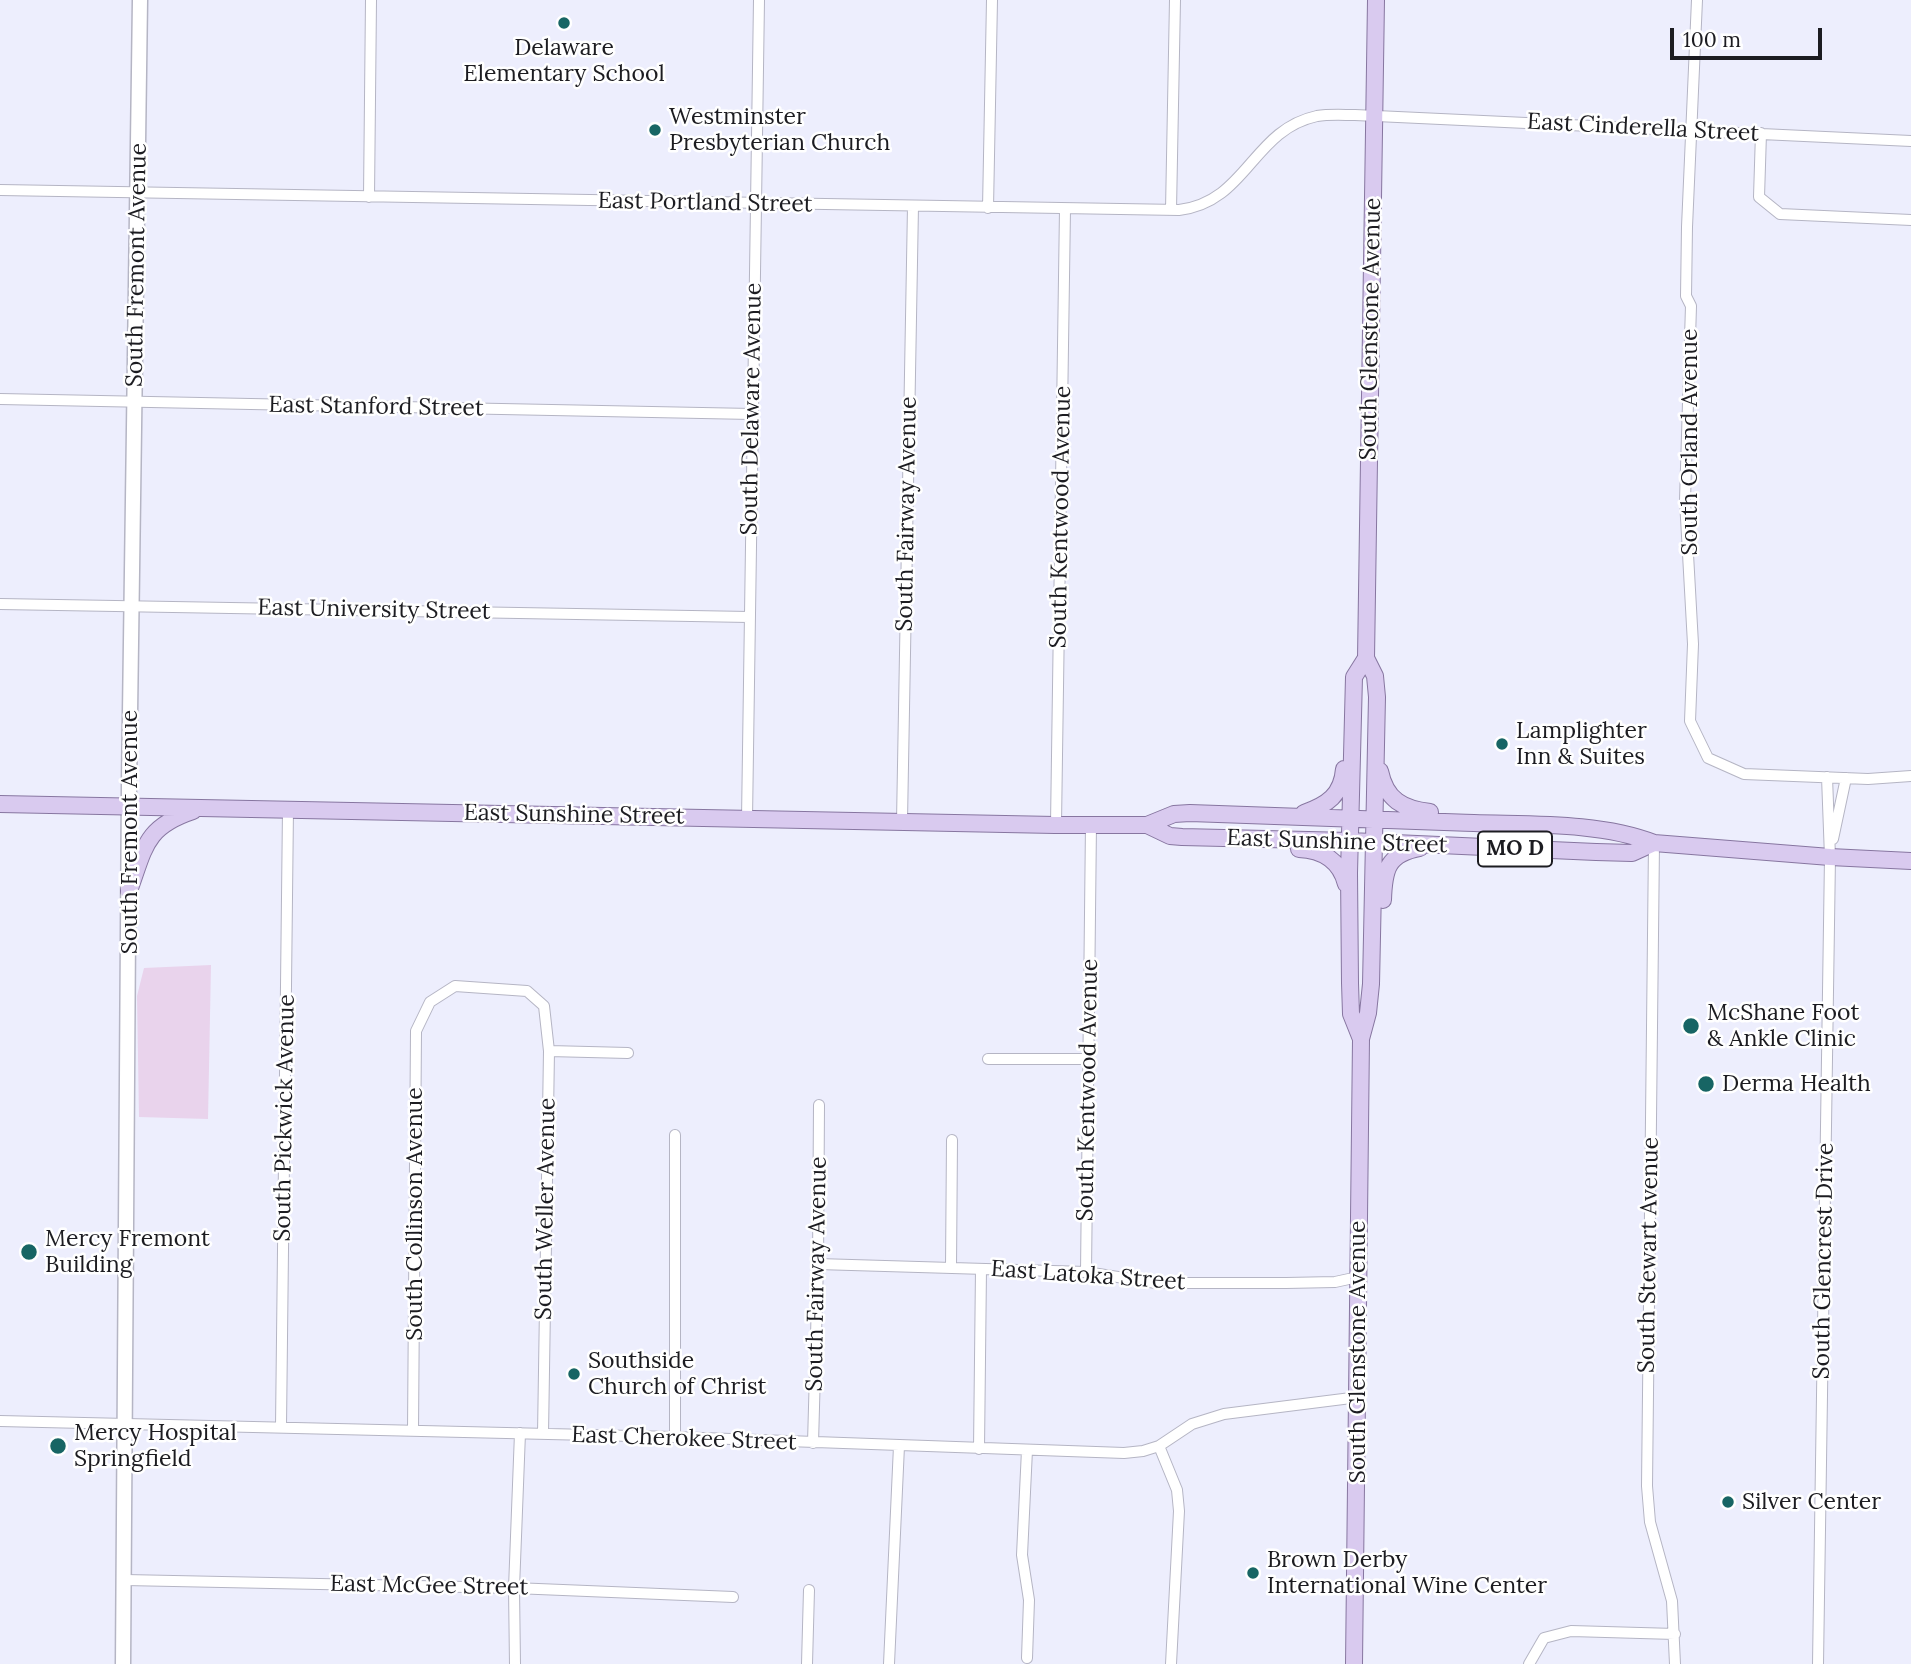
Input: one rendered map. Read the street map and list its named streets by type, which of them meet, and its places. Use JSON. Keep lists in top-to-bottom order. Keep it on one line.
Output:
{"streets":{"main road":["South Fremont Avenue","South Glenstone Avenue","East Sunshine Street","MO D"],"street":["East Cinderella Street","East Portland Street","East Stanford Street","South Delaware Avenue","South Orland Avenue","South Fairway Avenue","South Kentwood Avenue","East University Street","South Pickwick Avenue","South Weller Avenue","South Collinson Avenue","South Stewart Avenue","South Glencrest Drive","East Latoka Street","East Cherokee Street","East McGee Street"]},"crossings":[["East Cinderella Street","East Portland Street"],["East Cinderella Street","South Glenstone Avenue"],["East Cinderella Street","South Orland Avenue"],["East Portland Street","South Fremont Avenue"],["East Portland Street","South Glenstone Avenue"],["East Portland Street","South Delaware Avenue"],["East Portland Street","South Fairway Avenue"],["East Portland Street","South Kentwood Avenue"],["South Fremont Avenue","East Stanford Street"],["South Fremont Avenue","East University Street"],["South Fremont Avenue","East Sunshine Street"],["South Fremont Avenue","East Cherokee Street"],["South Fremont Avenue","East McGee Street"],["South Glenstone Avenue","East Sunshine Street"],["South Glenstone Avenue","East Latoka Street"],["South Glenstone Avenue","East Cherokee Street"],["East Stanford Street","South Delaware Avenue"],["South Delaware Avenue","East University Street"],["South Delaware Avenue","East Sunshine Street"],["South Fairway Avenue","East Sunshine Street"],["South Fairway Avenue","East Latoka Street"],["South Fairway Avenue","East Cherokee Street"],["South Kentwood Avenue","East Sunshine Street"],["South Kentwood Avenue","East Latoka Street"],["East Sunshine Street","South Pickwick Avenue"],["East Sunshine Street","South Stewart Avenue"],["East Sunshine Street","South Glencrest Drive"],["South Pickwick Avenue","East Cherokee Street"],["South Weller Avenue","South Collinson Avenue"],["South Weller Avenue","East Cherokee Street"],["South Collinson Avenue","East Cherokee Street"]],"places":["Delaware Elementary School","Westminster Presbyterian Church","Lamplighter Inn & Suites","McShane Foot & Ankle Clinic","Derma Health","Mercy Fremont Building","Southside Church of Christ","Mercy Hospital Springfield","Silver Center","Brown Derby International Wine Center"],"scale_bar":"100 m"}
